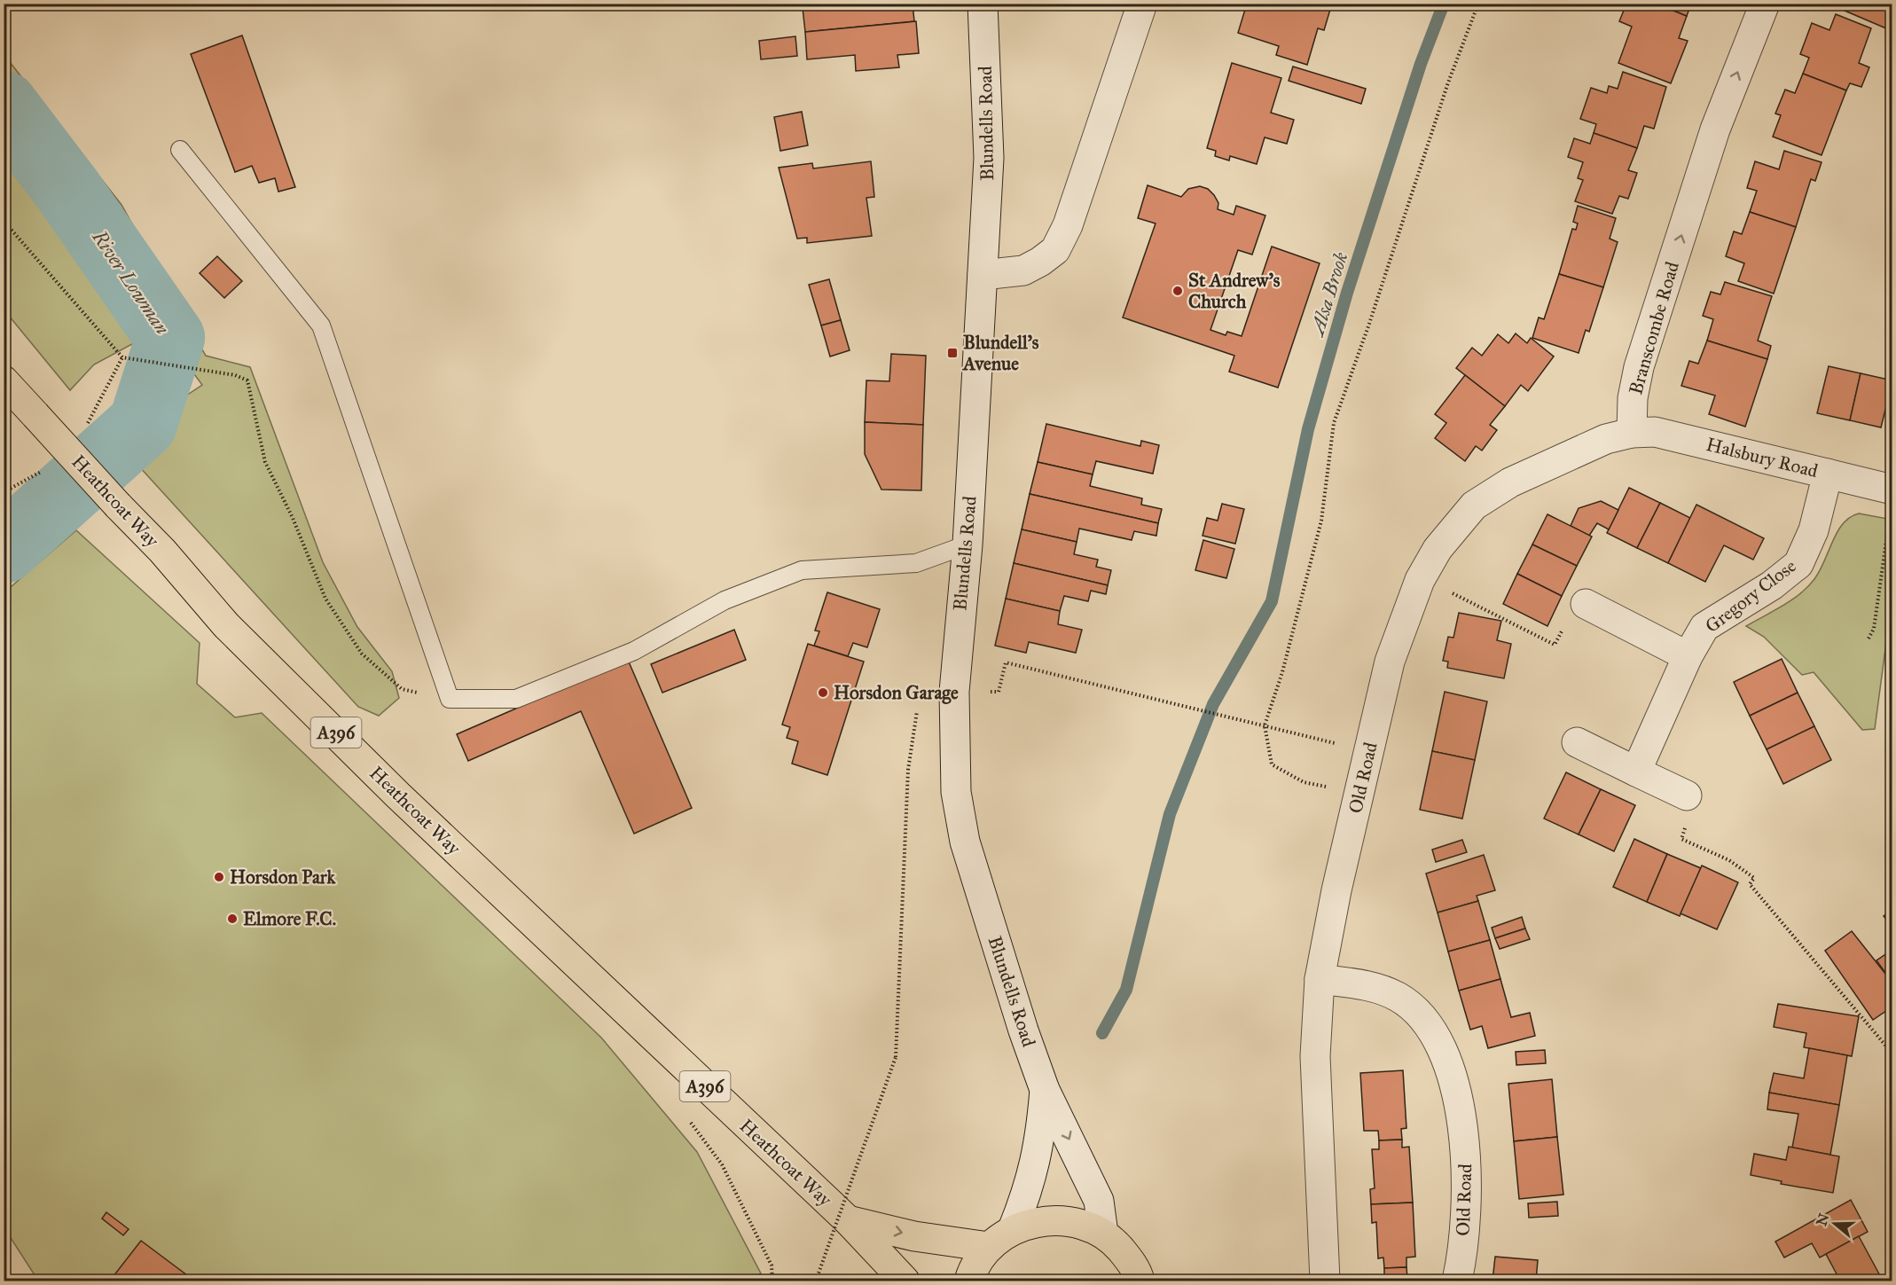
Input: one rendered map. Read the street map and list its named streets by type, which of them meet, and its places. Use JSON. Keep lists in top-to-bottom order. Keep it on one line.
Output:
{"streets":{"main road":["Heathcoat Way","A396"],"street":["Blundells Road","Branscombe Road","Halsbury Road","Gregory Close","Old Road"]},"crossings":[["Branscombe Road","Halsbury Road"],["Halsbury Road","Gregory Close"]],"one_way":["Branscombe Road"],"water":["River Lowman","Alsa Brook"],"places":{"other":["St Andrew's Church","Horsdon Garage","Horsdon Park","Elmore F.C."],"transit":["Blundell's Avenue"]},"north":"left"}
